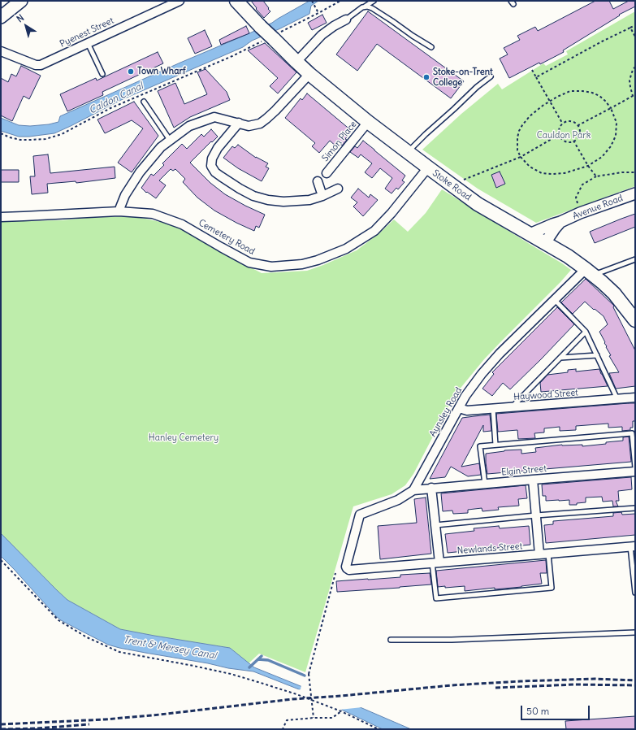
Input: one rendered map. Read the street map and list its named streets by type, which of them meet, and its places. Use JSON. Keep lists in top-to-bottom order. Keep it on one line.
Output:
{"streets":{"main road":["Stoke Road"],"street":["Pyenest Street","Simon Place","Avenue Road","Cemetery Road","Haywood Street","Aynsley Road","Elgin Street","Newlands Street"]},"crossings":[["Simon Place","Stoke Road"],["Stoke Road","Avenue Road"],["Stoke Road","Cemetery Road"],["Stoke Road","Aynsley Road"],["Haywood Street","Aynsley Road"],["Aynsley Road","Elgin Street"],["Aynsley Road","Newlands Street"]],"water":["Caldon Canal","Trent & Mersey Canal"],"parks":["Cauldon Park","Hanley Cemetery"],"places":["Town Wharf","Stoke-on-Trent College"],"scale_bar":"50 m","north":"top left"}
